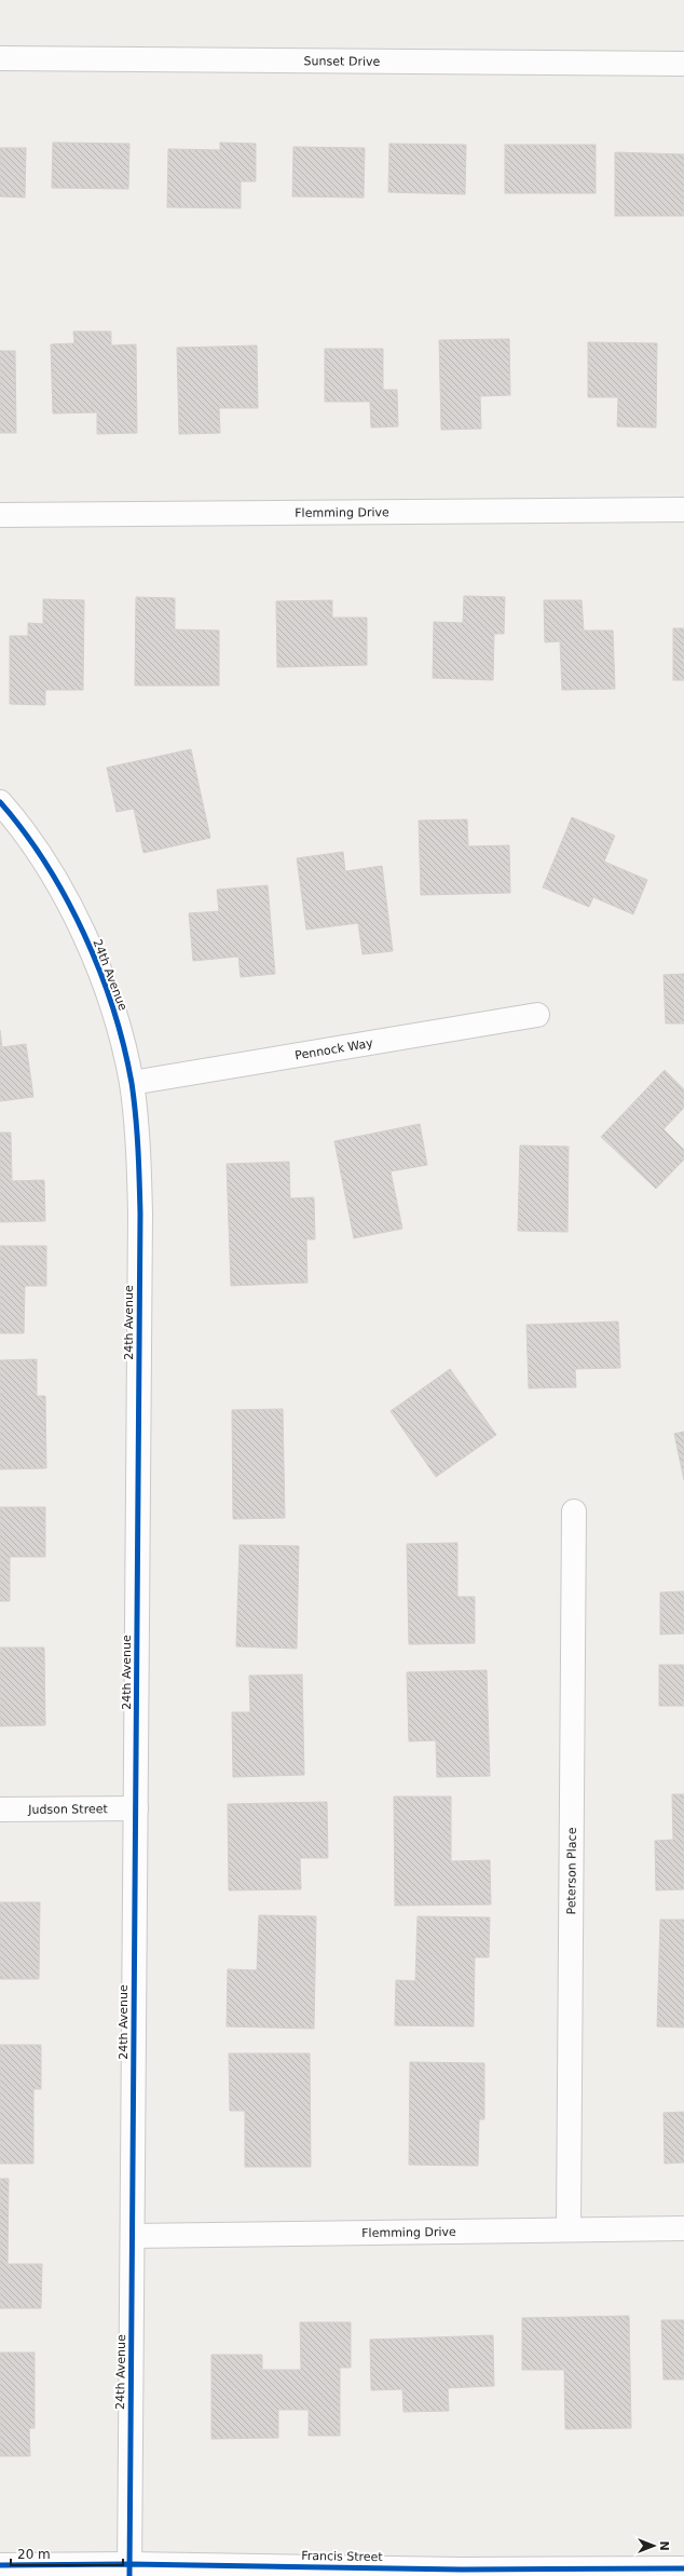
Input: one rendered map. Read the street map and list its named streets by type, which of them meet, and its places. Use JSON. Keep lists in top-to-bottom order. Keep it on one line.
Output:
{"streets":{"street":["Sunset Drive","Flemming Drive","24th Avenue","Pennock Way","Judson Street","Peterson Place","Francis Street"]},"crossings":[["Flemming Drive","24th Avenue"],["Flemming Drive","Peterson Place"],["24th Avenue","Pennock Way"],["24th Avenue","Judson Street"],["24th Avenue","Francis Street"]],"scale_bar":"20 m","north":"right"}
